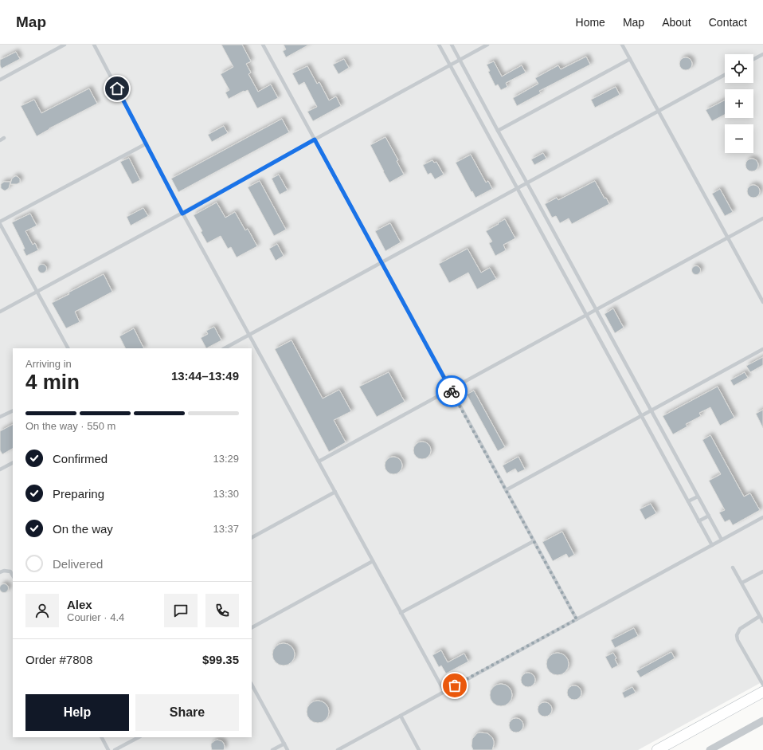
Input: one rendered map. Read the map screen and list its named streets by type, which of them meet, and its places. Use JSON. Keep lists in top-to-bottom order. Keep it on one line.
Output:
{"page":{"header":"Map","nav":["Home","Map","About","Contact"],"map_buttons":["+","−"],"heading":["4 min","Arriving in","13:44–13:49"],"panel":["Alex","Courier · 4.4","Order #7808","$99.35"],"bar":"On the way · 550 m","list":[["Confirmed","13:29"],["Preparing","13:30"],["On the way","13:37"],"Delivered"],"buttons":["Help","Share"]}}
